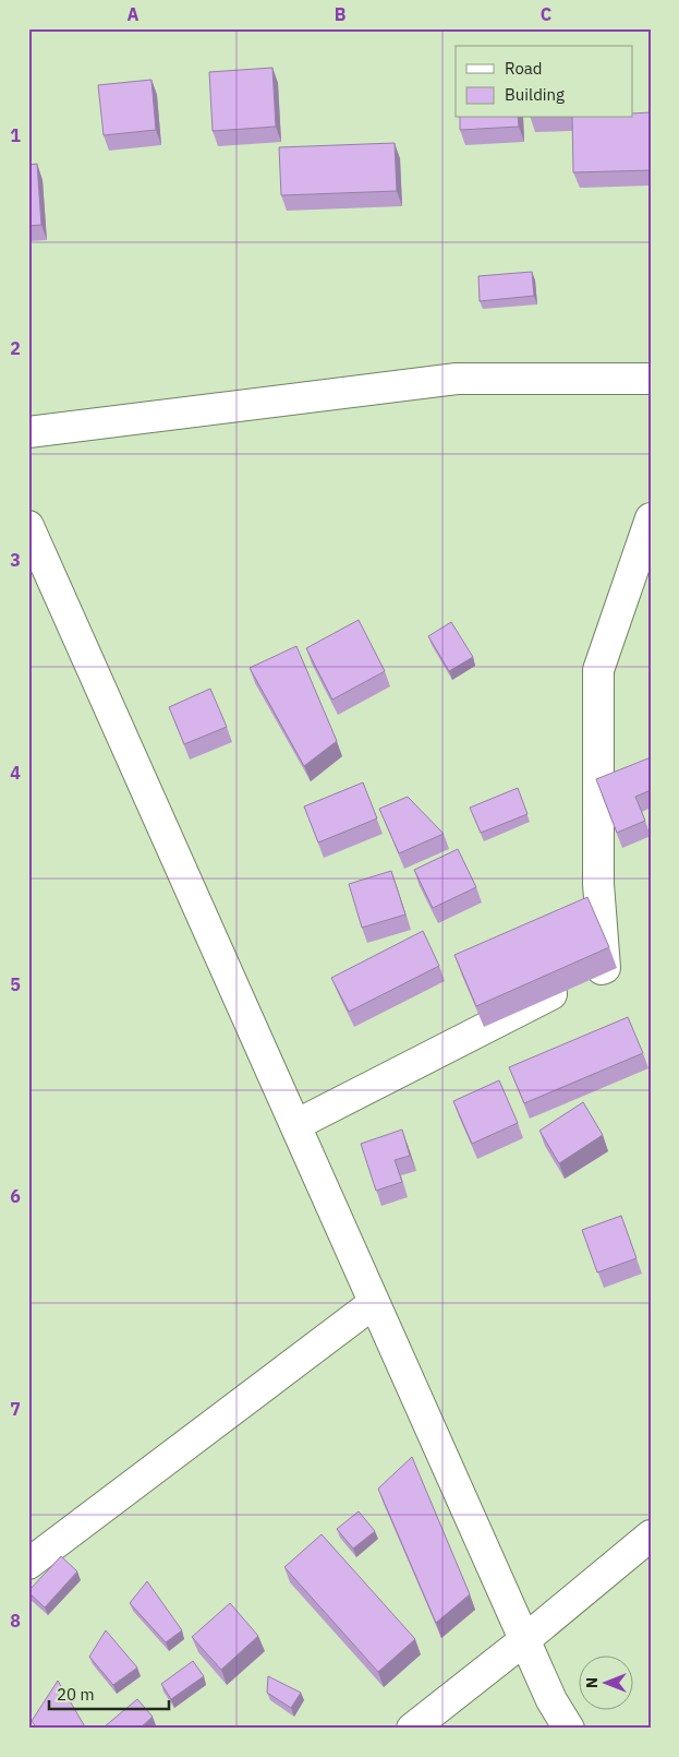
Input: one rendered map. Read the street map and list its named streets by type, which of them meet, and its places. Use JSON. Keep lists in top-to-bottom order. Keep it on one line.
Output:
{"legend":["Road","Building"],"scale_bar":"20 m","north":"left","grid":{"columns":["A","B","C"],"rows":["1","2","3","4","5","6","7","8"]}}
